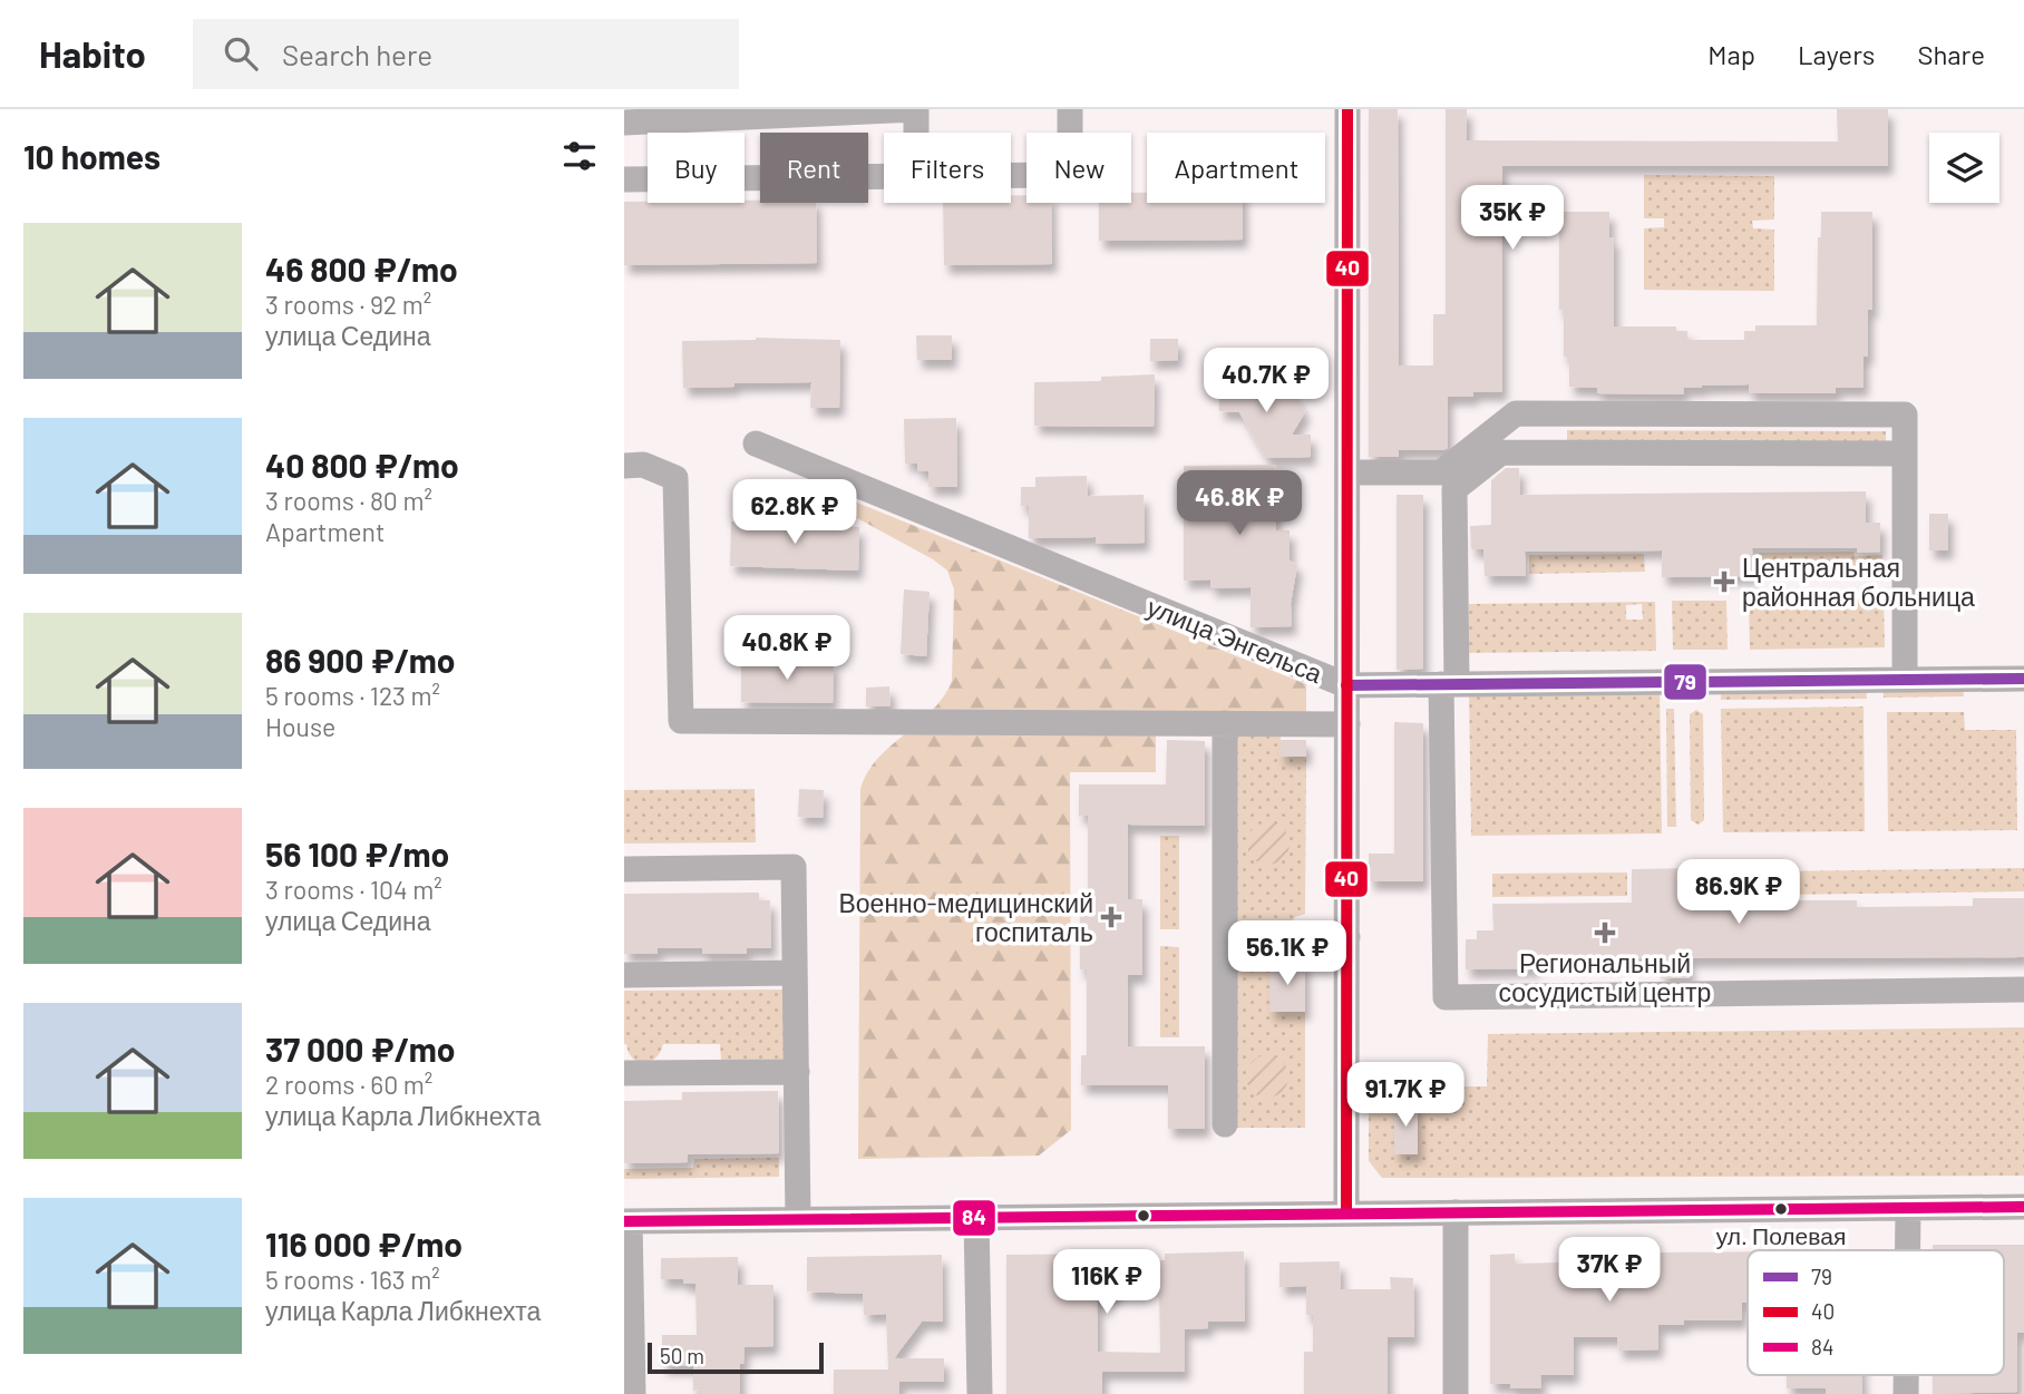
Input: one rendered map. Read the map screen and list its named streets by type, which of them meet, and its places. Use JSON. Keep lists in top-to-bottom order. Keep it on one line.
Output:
{"streets":{"street":["улица Энгельса"]},"places":{"health":["Центральная районная больница","Военно-медицинский госпиталь","Региональный сосудистый центр"],"other":["ул. Полевая"]},"lines":["transit line 40","transit line 79","transit line 84"],"legend":["79","40","84"],"scale_bar":"50 m","page":{"header":"Habito","search":"Search here","nav":["Map","Layers","Share"],"heading":"10 homes","chip":["Buy","Rent","Filters","New","Apartment"],"price":["35K ₽","40.7K ₽","46.8K ₽","62.8K ₽","40.8K ₽","86.9K ₽","56.1K ₽","91.7K ₽","37K ₽","116K ₽"],"list":[{"name":"46 800 ₽/mo","note":"3 rooms · 92 m² · улица Седина"},{"name":"40 800 ₽/mo","note":"3 rooms · 80 m² · Apartment"},{"name":"86 900 ₽/mo","note":"5 rooms · 123 m² · House"},{"name":"56 100 ₽/mo","note":"3 rooms · 104 m² · улица Седина"},{"name":"37 000 ₽/mo","note":"2 rooms · 60 m² · улица Карла Либкнехта"},{"name":"116 000 ₽/mo","note":"5 rooms · 163 m² · улица Карла Либкнехта"}],"scale":"50 m"}}
